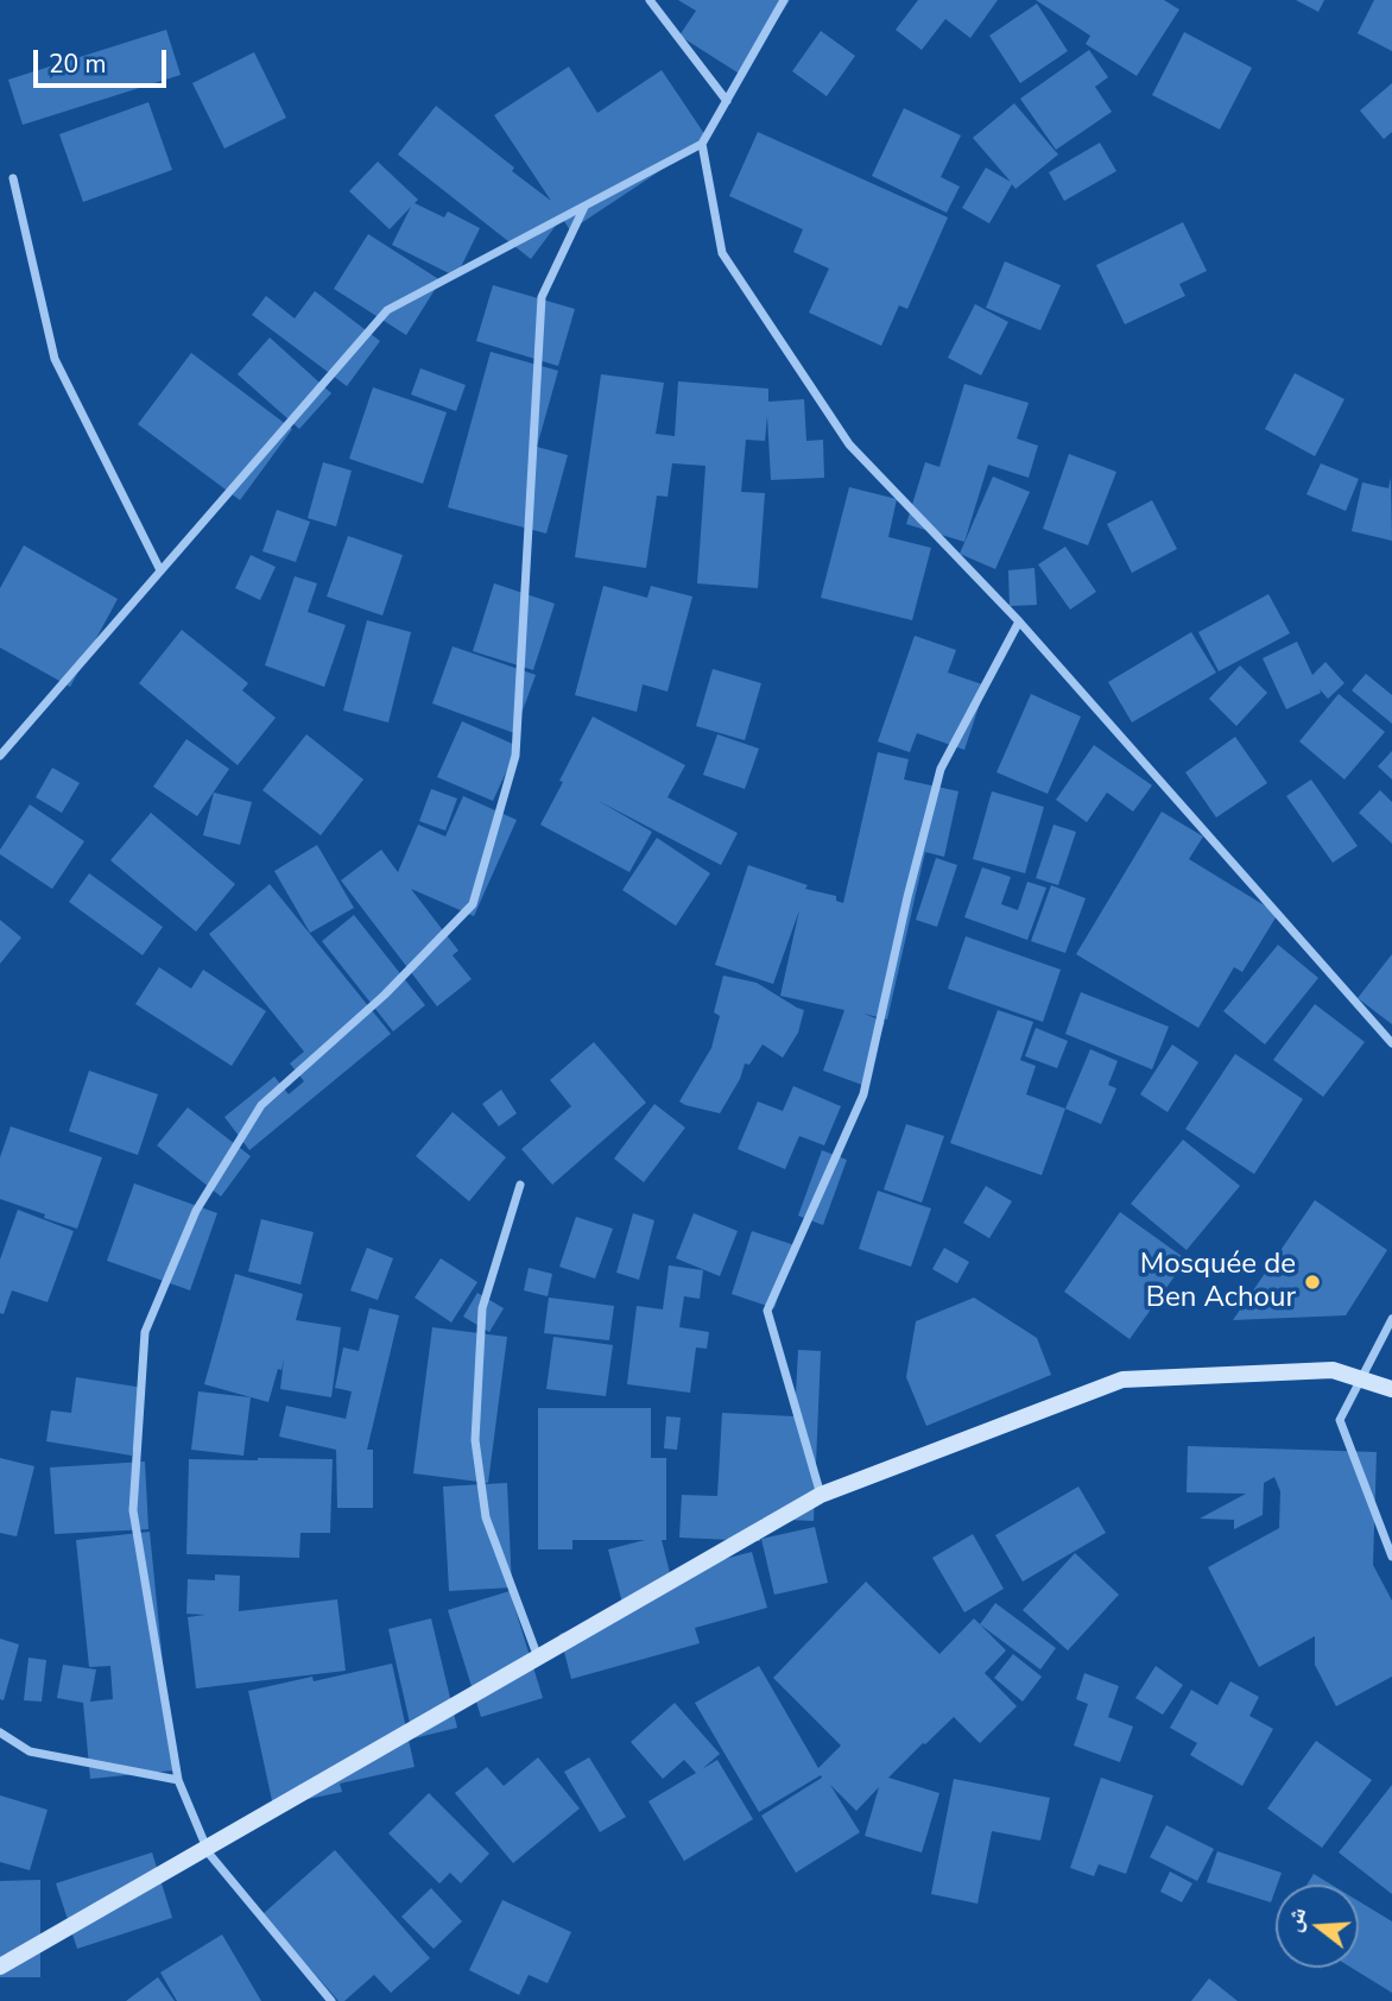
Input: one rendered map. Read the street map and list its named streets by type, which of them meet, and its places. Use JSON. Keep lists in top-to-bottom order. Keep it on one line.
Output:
{"places":["Mosquée de Ben Achour"],"scale_bar":"20 m","north":"left"}
